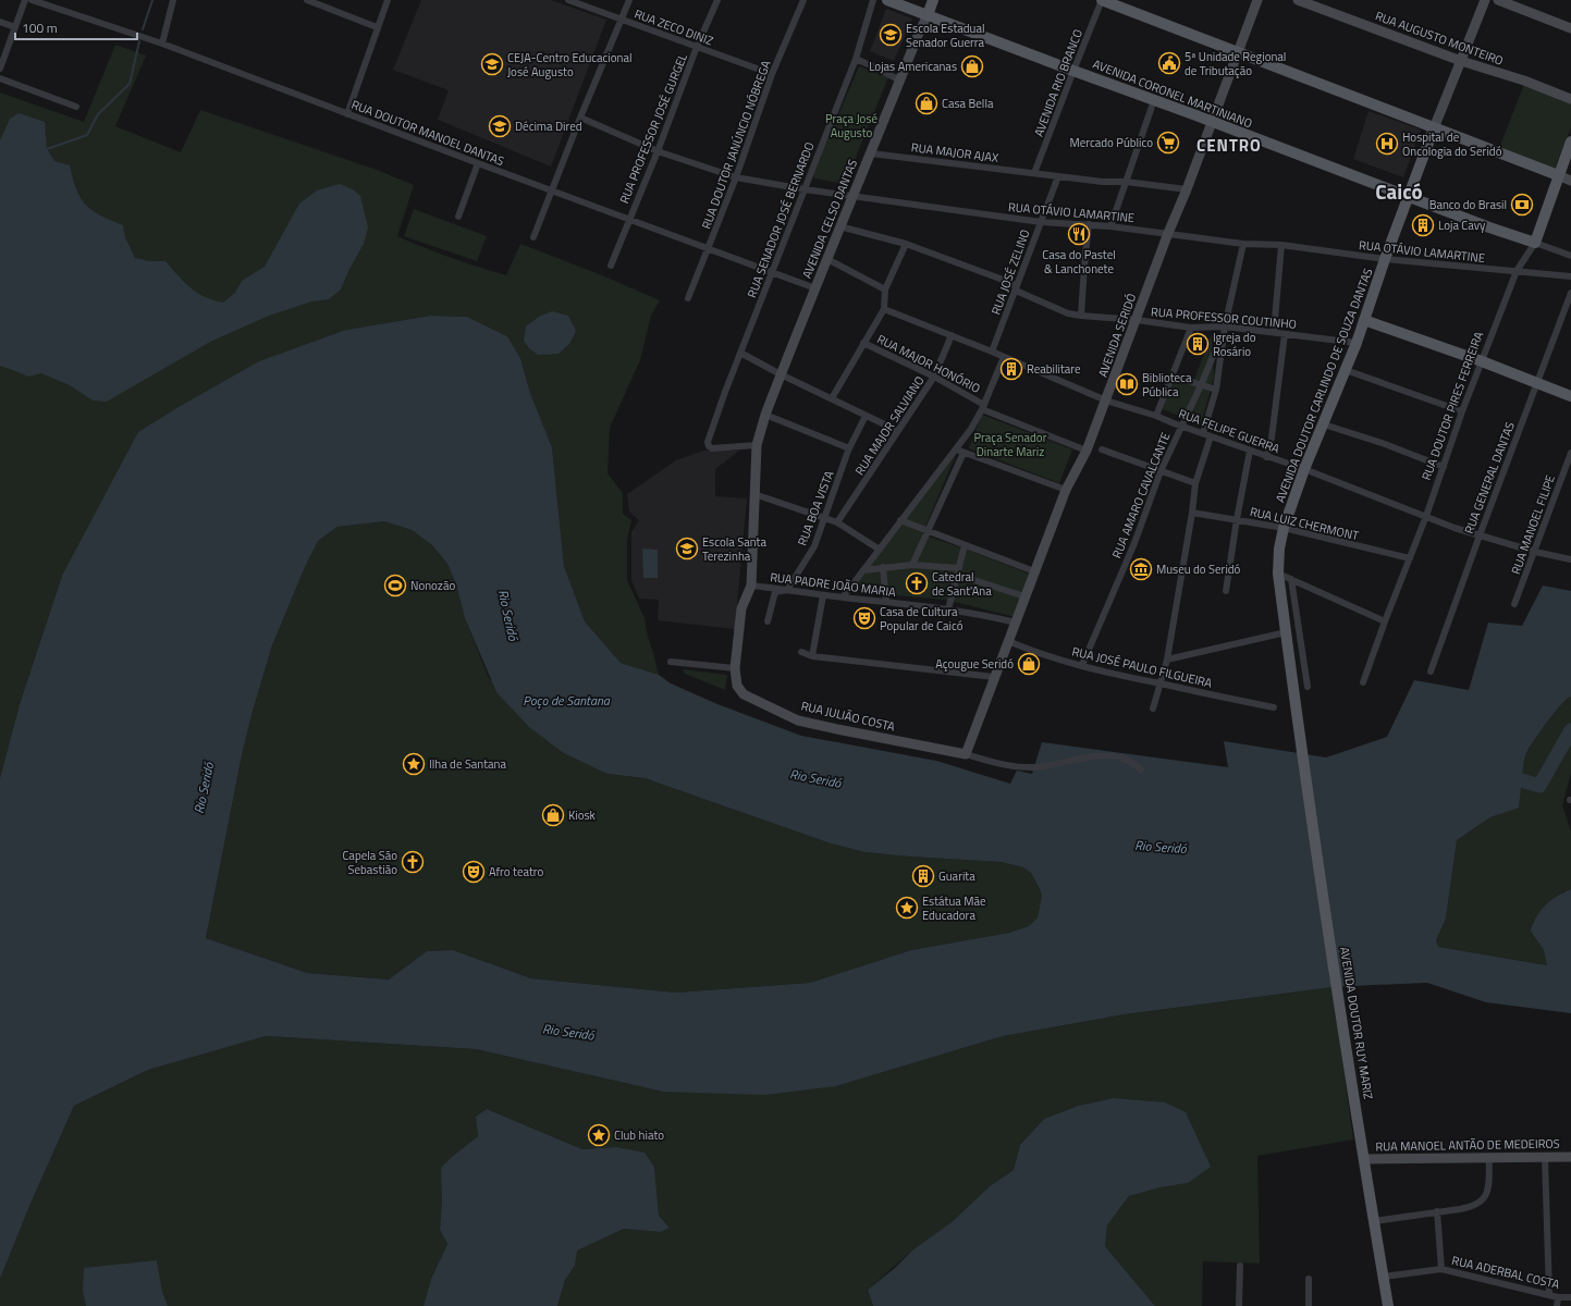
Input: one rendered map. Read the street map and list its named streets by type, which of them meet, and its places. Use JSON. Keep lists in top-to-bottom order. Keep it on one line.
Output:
{"streets":{"main road":["RUA AUGUSTO MONTEIRO","AVENIDA CORONEL MARTINIANO","AVENIDA CELSO DANTAS","AVENIDA SERIDÓ","AVENIDA DOUTOR CARLINDO DE SOUZA DANTAS","RUA DOUTOR PIRES FERREIRA","RUA JULIÃO COSTA","AVENIDA DOUTOR RUY MARIZ","RUA MANOEL ANTÃO DE MEDEIROS"],"street":["RUA ZECO DINIZ","AVENIDA RIO BRANCO","RUA PROFESSOR JOSÉ GURGEL","RUA DOUTOR MANOEL DANTAS","RUA DOUTOR JANÚNCIO NÓBREGA","RUA MAJOR AJAX","RUA OTÁVIO LAMARTINE","RUA SENADOR JOSÉ BERNARDO","RUA JOSÉ ZELINO","RUA PROFESSOR COUTINHO","RUA MAJOR HONÓRIO","RUA MAJOR SALVIANO","RUA FELIPE GUERRA","RUA GENERAL DANTAS","RUA AMARO CAVALCANTE","RUA BOA VISTA","RUA LUIZ CHERMONT","RUA MANOEL FILIPE","RUA PADRE JOÃO MARIA","RUA JOSÉ PAULO FILGUEIRA","RUA ADERBAL COSTA"]},"crossings":[["RUA ZECO DINIZ","RUA PROFESSOR JOSÉ GURGEL"],["RUA ZECO DINIZ","RUA DOUTOR JANÚNCIO NÓBREGA"],["RUA AUGUSTO MONTEIRO","AVENIDA DOUTOR CARLINDO DE SOUZA DANTAS"],["AVENIDA RIO BRANCO","AVENIDA CORONEL MARTINIANO"],["AVENIDA RIO BRANCO","RUA MAJOR AJAX"],["AVENIDA CORONEL MARTINIANO","AVENIDA CELSO DANTAS"],["AVENIDA CORONEL MARTINIANO","AVENIDA SERIDÓ"],["AVENIDA CORONEL MARTINIANO","AVENIDA DOUTOR CARLINDO DE SOUZA DANTAS"],["AVENIDA CORONEL MARTINIANO","RUA DOUTOR PIRES FERREIRA"],["RUA PROFESSOR JOSÉ GURGEL","RUA DOUTOR MANOEL DANTAS"],["RUA PROFESSOR JOSÉ GURGEL","RUA OTÁVIO LAMARTINE"],["RUA DOUTOR MANOEL DANTAS","RUA DOUTOR JANÚNCIO NÓBREGA"],["RUA DOUTOR MANOEL DANTAS","AVENIDA CELSO DANTAS"],["RUA DOUTOR MANOEL DANTAS","RUA SENADOR JOSÉ BERNARDO"],["RUA DOUTOR JANÚNCIO NÓBREGA","RUA OTÁVIO LAMARTINE"],["RUA MAJOR AJAX","AVENIDA CELSO DANTAS"],["RUA MAJOR AJAX","RUA JOSÉ ZELINO"],["RUA MAJOR AJAX","AVENIDA SERIDÓ"],["RUA OTÁVIO LAMARTINE","AVENIDA CELSO DANTAS"],["RUA OTÁVIO LAMARTINE","RUA SENADOR JOSÉ BERNARDO"],["RUA OTÁVIO LAMARTINE","RUA JOSÉ ZELINO"],["RUA OTÁVIO LAMARTINE","AVENIDA SERIDÓ"],["RUA OTÁVIO LAMARTINE","AVENIDA DOUTOR CARLINDO DE SOUZA DANTAS"],["RUA OTÁVIO LAMARTINE","RUA DOUTOR PIRES FERREIRA"],["AVENIDA CELSO DANTAS","RUA SENADOR JOSÉ BERNARDO"],["AVENIDA CELSO DANTAS","RUA PROFESSOR COUTINHO"],["AVENIDA CELSO DANTAS","RUA PADRE JOÃO MARIA"],["AVENIDA CELSO DANTAS","RUA JULIÃO COSTA"],["RUA JOSÉ ZELINO","RUA PROFESSOR COUTINHO"],["RUA JOSÉ ZELINO","RUA FELIPE GUERRA"],["RUA PROFESSOR COUTINHO","AVENIDA SERIDÓ"],["RUA PROFESSOR COUTINHO","AVENIDA DOUTOR CARLINDO DE SOUZA DANTAS"],["AVENIDA SERIDÓ","RUA MAJOR HONÓRIO"],["AVENIDA SERIDÓ","RUA FELIPE GUERRA"],["AVENIDA SERIDÓ","RUA PADRE JOÃO MARIA"],["AVENIDA SERIDÓ","RUA JOSÉ PAULO FILGUEIRA"],["AVENIDA SERIDÓ","RUA JULIÃO COSTA"],["RUA MAJOR HONÓRIO","RUA MAJOR SALVIANO"],["AVENIDA DOUTOR CARLINDO DE SOUZA DANTAS","RUA FELIPE GUERRA"],["AVENIDA DOUTOR CARLINDO DE SOUZA DANTAS","RUA LUIZ CHERMONT"],["AVENIDA DOUTOR CARLINDO DE SOUZA DANTAS","AVENIDA DOUTOR RUY MARIZ"],["RUA DOUTOR PIRES FERREIRA","RUA FELIPE GUERRA"],["RUA DOUTOR PIRES FERREIRA","RUA LUIZ CHERMONT"],["RUA MAJOR SALVIANO","RUA FELIPE GUERRA"],["RUA FELIPE GUERRA","RUA GENERAL DANTAS"],["RUA FELIPE GUERRA","RUA AMARO CAVALCANTE"],["RUA FELIPE GUERRA","RUA MANOEL FILIPE"],["RUA AMARO CAVALCANTE","RUA JOSÉ PAULO FILGUEIRA"],["RUA BOA VISTA","RUA PADRE JOÃO MARIA"],["RUA PADRE JOÃO MARIA","RUA JULIÃO COSTA"],["AVENIDA DOUTOR RUY MARIZ","RUA MANOEL ANTÃO DE MEDEIROS"],["AVENIDA DOUTOR RUY MARIZ","RUA ADERBAL COSTA"]],"districts":["CENTRO","Caicó"],"water":["Rio Seridó","Poço de Santana"],"parks":["Praça José Augusto","Praça Senador Dinarte Mariz"],"places":{"school or university":["Escola Estadual Senador Guerra","CEJA-Centro Educacional José Augusto","Décima Dired","Escola Santa Terezinha"],"public building":["5ª Unidade Regional de Tributação"],"shop":["Lojas Americanas","Casa Bella","Açougue Seridó","Kiosk"],"supermarket":["Mercado Público"],"hospital":["Hospital de Oncologia do Seridó"],"bank":["Banco do Brasil"],"building":["Loja Cavy","Igreja do Rosário","Reabilitare","Guarita"],"restaurant":["Casa do Pastel & Lanchonete"],"library":["Biblioteca Pública"],"museum":["Museu do Seridó"],"church":["Catedral de Sant'Ana","Capela São Sebastião"],"sports":["Nonozão"],"theatre":["Casa de Cultura Popular de Caicó","Afro teatro"],"place":["Ilha de Santana","Estátua Mãe Educadora","Club hiato"]},"scale_bar":"100 m"}
